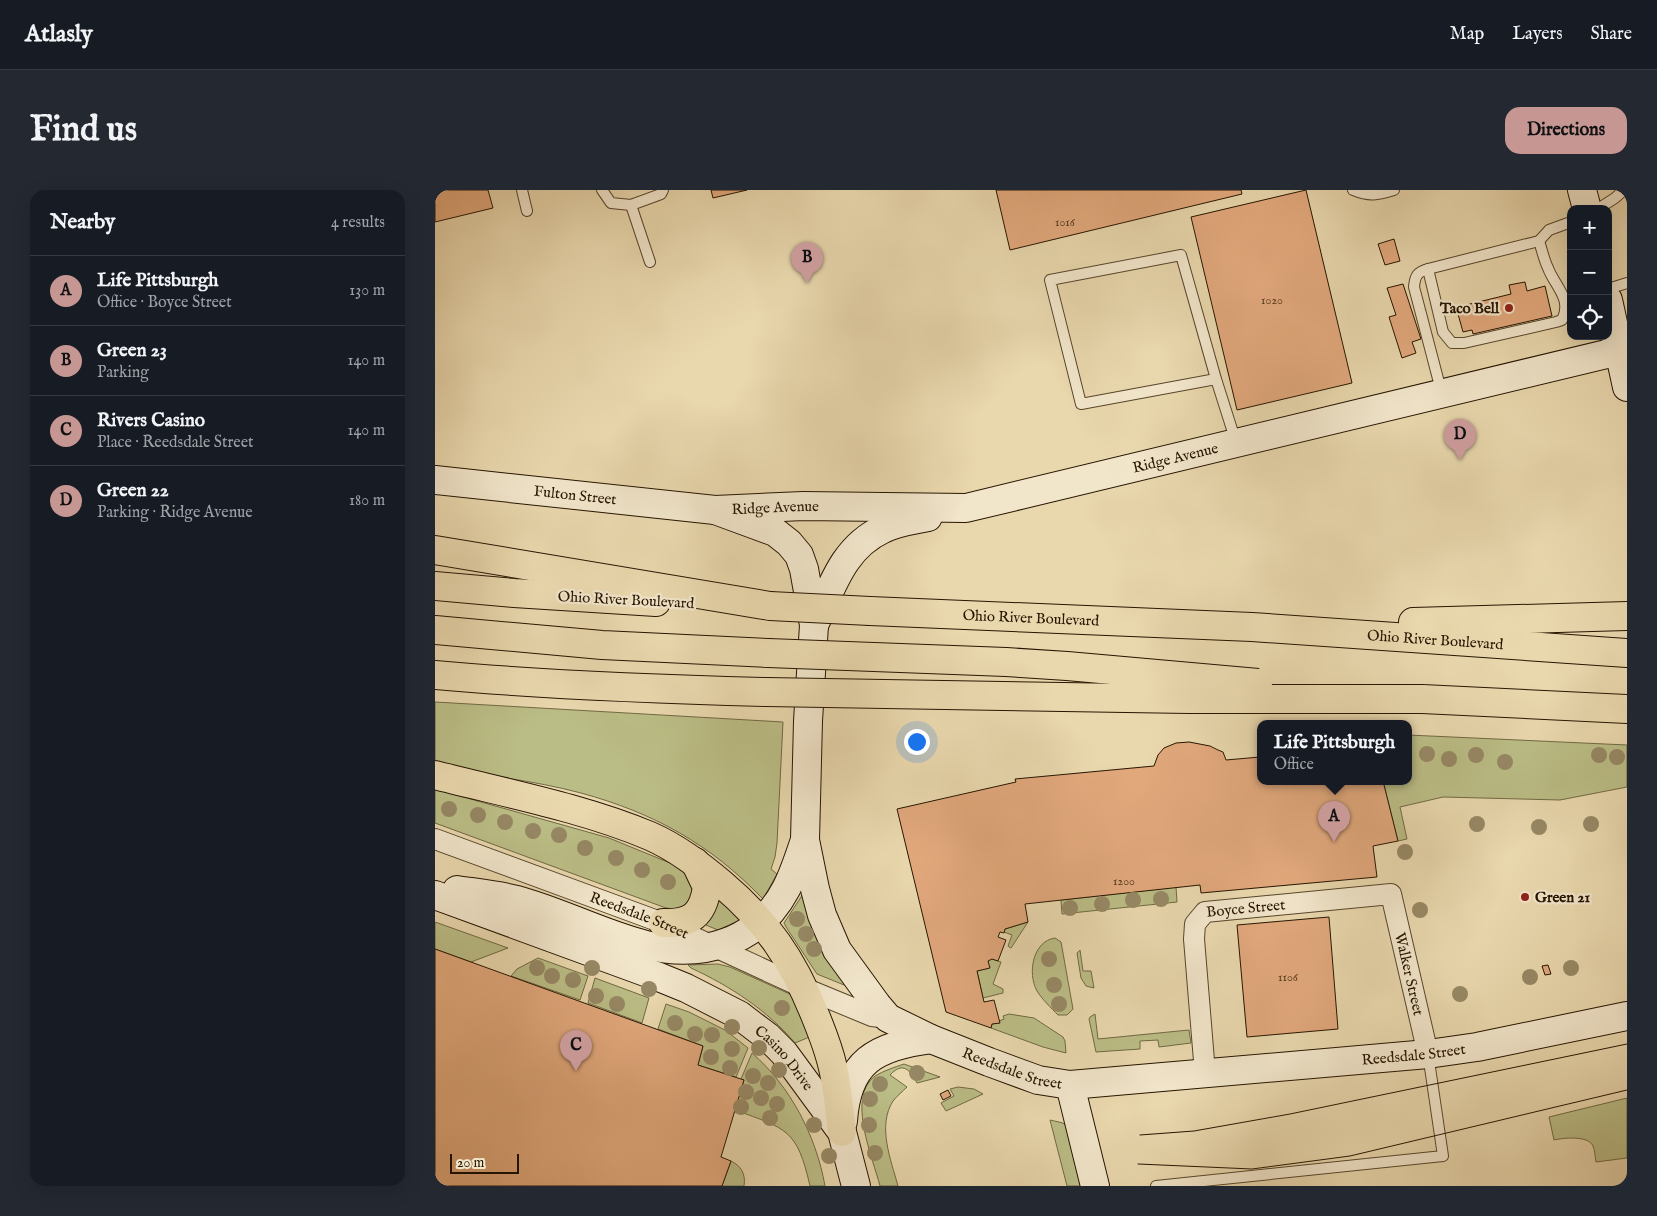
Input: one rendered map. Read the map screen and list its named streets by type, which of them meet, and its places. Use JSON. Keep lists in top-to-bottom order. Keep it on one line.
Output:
{"streets":{"highway":["Ohio River Boulevard"],"main road":["Ridge Avenue","Fulton Street","Reedsdale Street","Casino Drive"],"street":["Boyce Street","Walker Street"]},"crossings":[["Ridge Avenue","Fulton Street"],["Boyce Street","Reedsdale Street"],["Boyce Street","Walker Street"],["Reedsdale Street","Walker Street"]],"places":["Taco Bell","Green 21"],"house_numbers":["1016","1020","1200","1106"],"scale_bar":"20 m","page":{"header":"Atlasly","nav":["Map","Layers","Share"],"buttons":"Directions","title":"Find us","heading":["Nearby","4 results"],"map_buttons":["+","−"],"pins":["B","D","A","C"],"list":[{"mark":"A","name":"Life Pittsburgh","note":"Office · Boyce Street","value":"130 m"},{"mark":"B","name":"Green 23","note":"Parking","value":"140 m"},{"mark":"C","name":"Rivers Casino","note":"Place · Reedsdale Street","value":"140 m"},{"mark":"D","name":"Green 22","note":"Parking · Ridge Avenue","value":"180 m"}],"popup":["Life Pittsburgh","Office"],"scale":"20 m"}}
